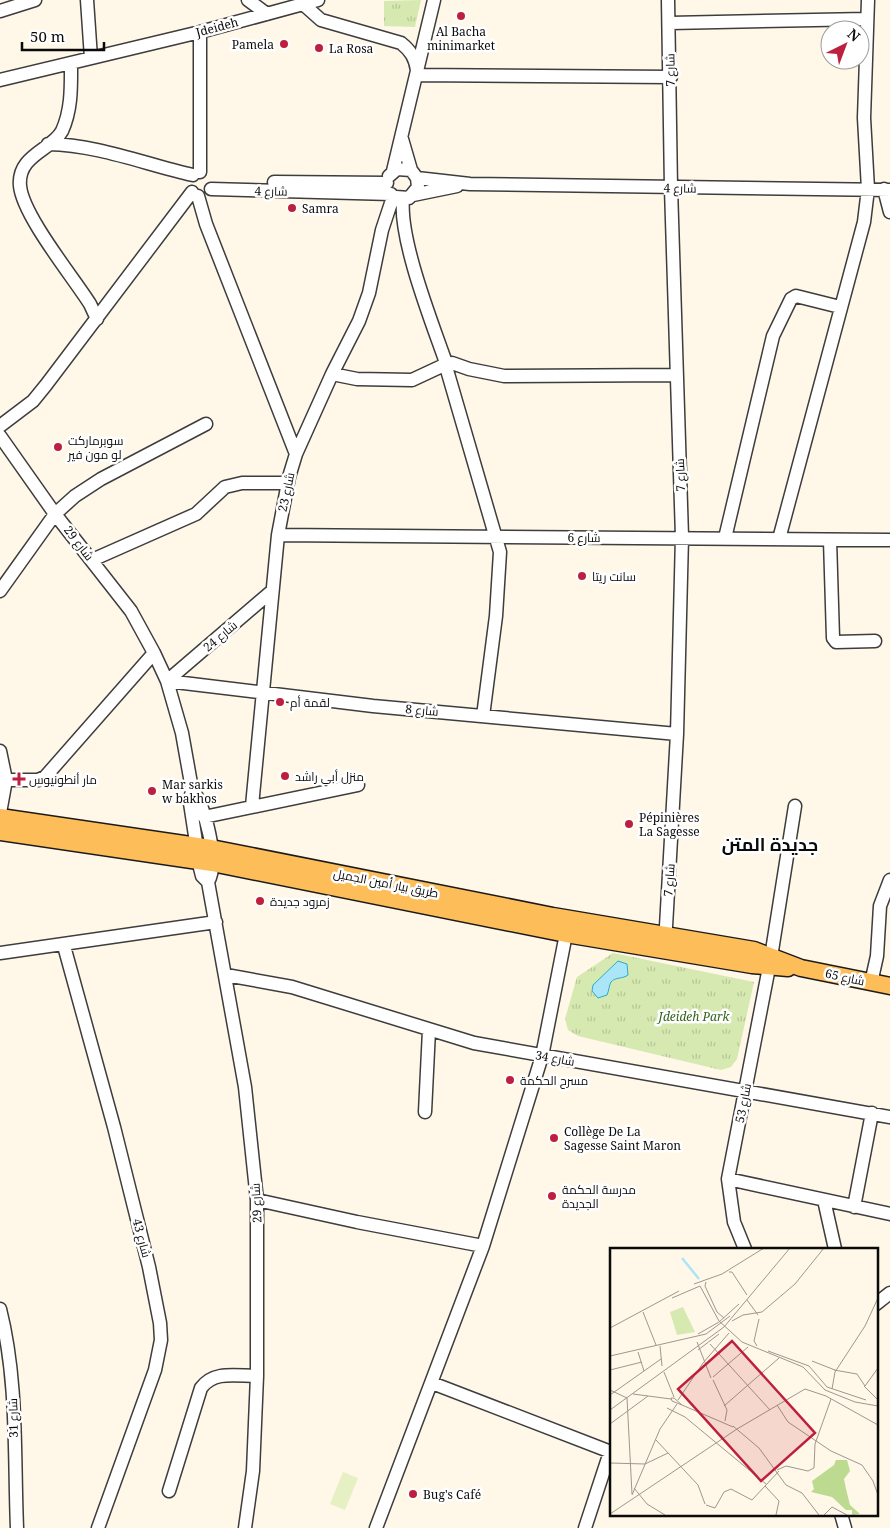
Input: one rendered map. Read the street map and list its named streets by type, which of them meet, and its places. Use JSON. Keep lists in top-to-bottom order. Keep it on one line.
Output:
{"streets":{"main road":["طريق بيار أمين الجميل","شارع 65"],"street":["Jdeideh","شارع 7","شارع 4","شارع 23","شارع 6","شارع 29","شارع 24","شارع 8","شارع 34","شارع 53","شارع 43","شارع 31"]},"crossings":[["شارع 7","شارع 4"],["شارع 7","شارع 6"],["شارع 7","شارع 8"],["شارع 7","طريق بيار أمين الجميل"],["شارع 4","شارع 23"],["شارع 23","شارع 6"],["شارع 23","شارع 24"],["شارع 23","شارع 8"],["شارع 29","شارع 24"],["شارع 29","شارع 8"],["شارع 29","طريق بيار أمين الجميل"],["شارع 29","شارع 34"],["شارع 24","شارع 8"],["طريق بيار أمين الجميل","شارع 65"],["طريق بيار أمين الجميل","شارع 53"],["شارع 65","شارع 53"],["شارع 34","شارع 53"]],"districts":["جديدة المتن"],"parks":["Jdeideh Park"],"places":{"other":["Al Bacha minimarket","Pamela","La Rosa","Samra","سوبرماركت لو مون فير","سانت ريتا","لقمة أم","منزل أبي راشد","Mar sarkis w bakhos","Pépinières La Sagesse","زمرود جديدة","مسرح الحكمة","Collège De La Sagesse Saint Maron","مدرسة الحكمة الجديدة","Bug's Café"],"health":["مار أنطونيوس"]},"scale_bar":"50 m","north":"top right"}
